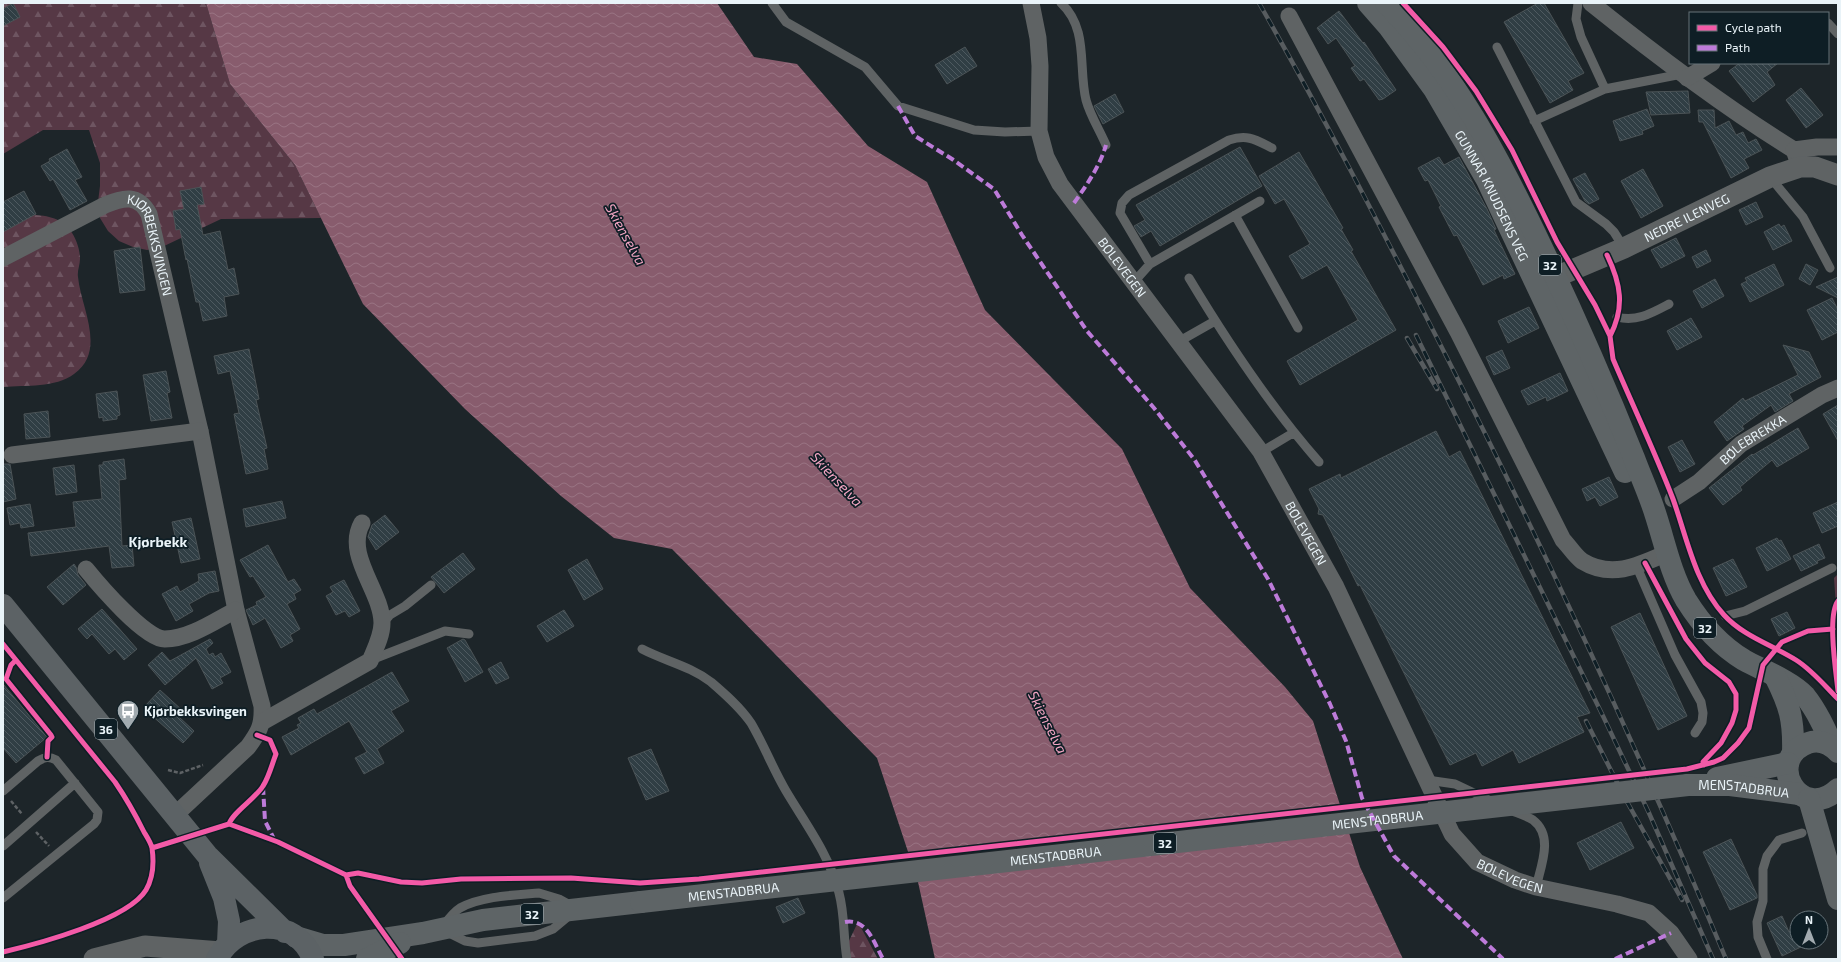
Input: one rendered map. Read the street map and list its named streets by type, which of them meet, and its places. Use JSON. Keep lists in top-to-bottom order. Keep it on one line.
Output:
{"streets":{"highway":["36"],"main road":["GUNNAR KNUDSENS VEG","32","MENSTADBRUA"],"street":["NEDRE ILENVEG","KJØRBEKKSVINGEN","BØLEVEGEN","BØLEBREKKA"]},"crossings":[["GUNNAR KNUDSENS VEG","NEDRE ILENVEG"],["GUNNAR KNUDSENS VEG","32"],["KJØRBEKKSVINGEN","36"],["32","MENSTADBRUA"],["36","MENSTADBRUA"]],"districts":["Kjørbekk"],"water":["Skienselva"],"places":{"bus stop":["Kjørbekksvingen"]},"legend":["Cycle path","Path"],"north":"top"}
